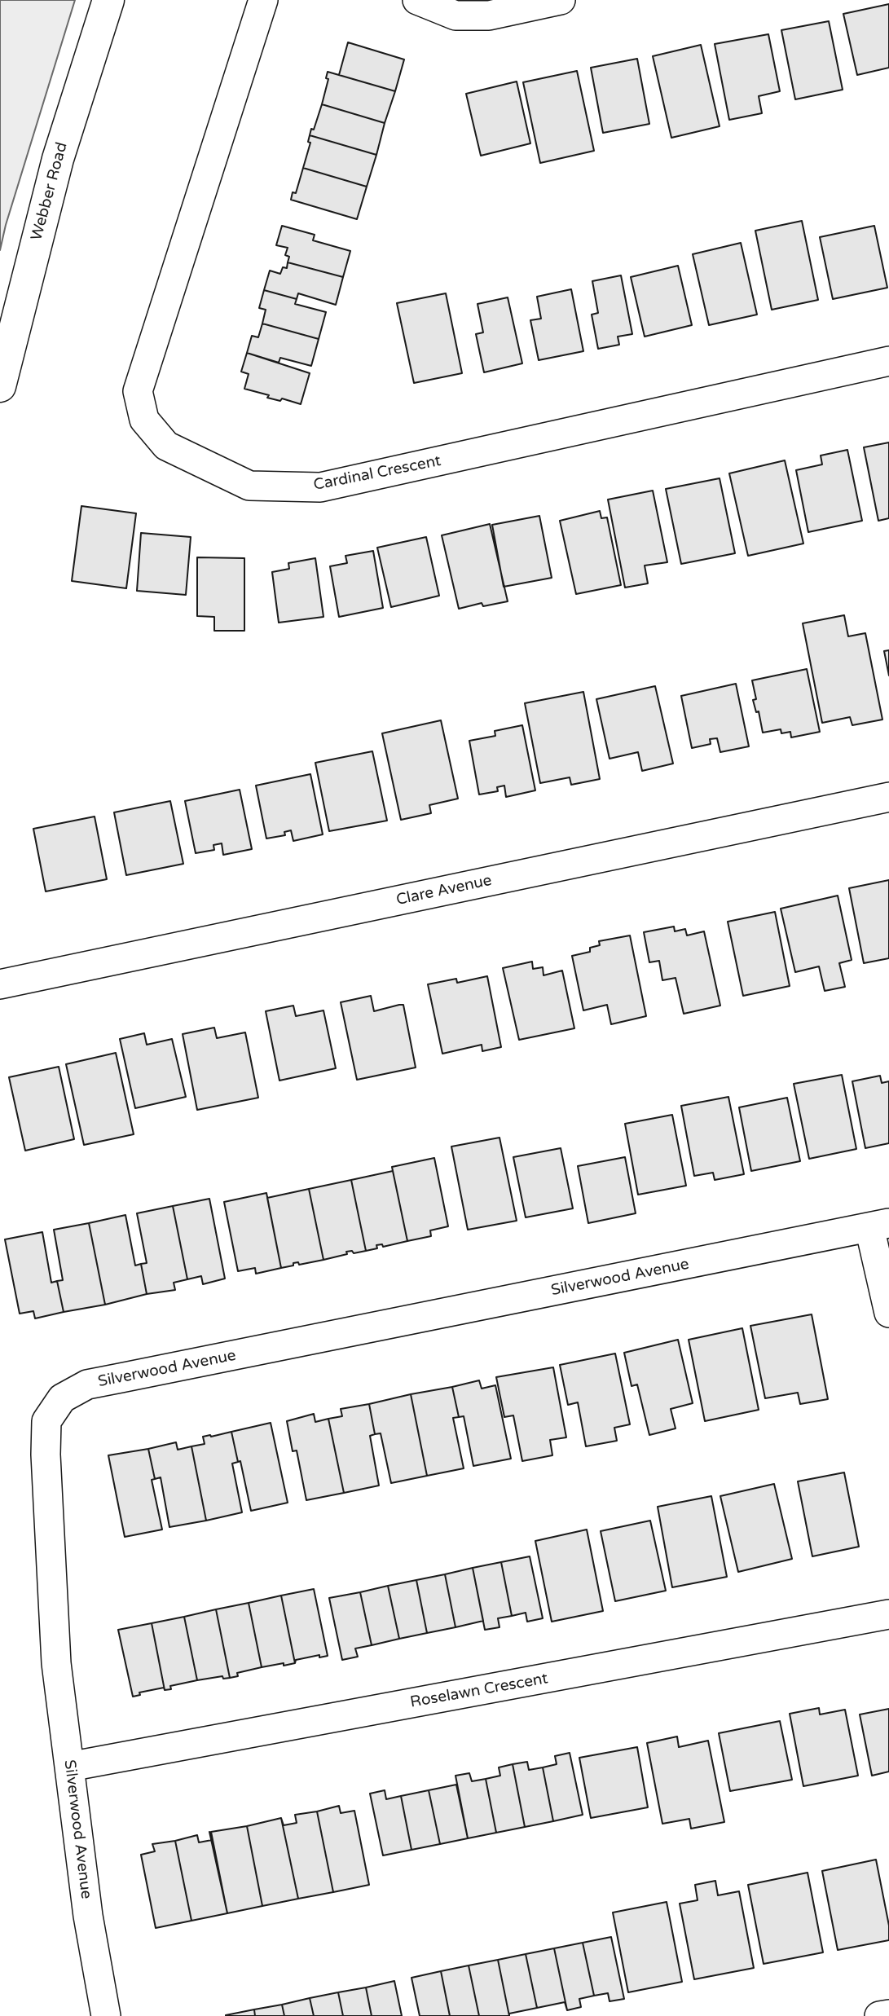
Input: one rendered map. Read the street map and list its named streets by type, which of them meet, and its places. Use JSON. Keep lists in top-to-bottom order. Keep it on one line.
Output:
{"streets":{"main road":["Webber Road"],"street":["Cardinal Crescent","Clare Avenue","Silverwood Avenue","Roselawn Crescent"]},"crossings":[["Silverwood Avenue","Roselawn Crescent"]]}
